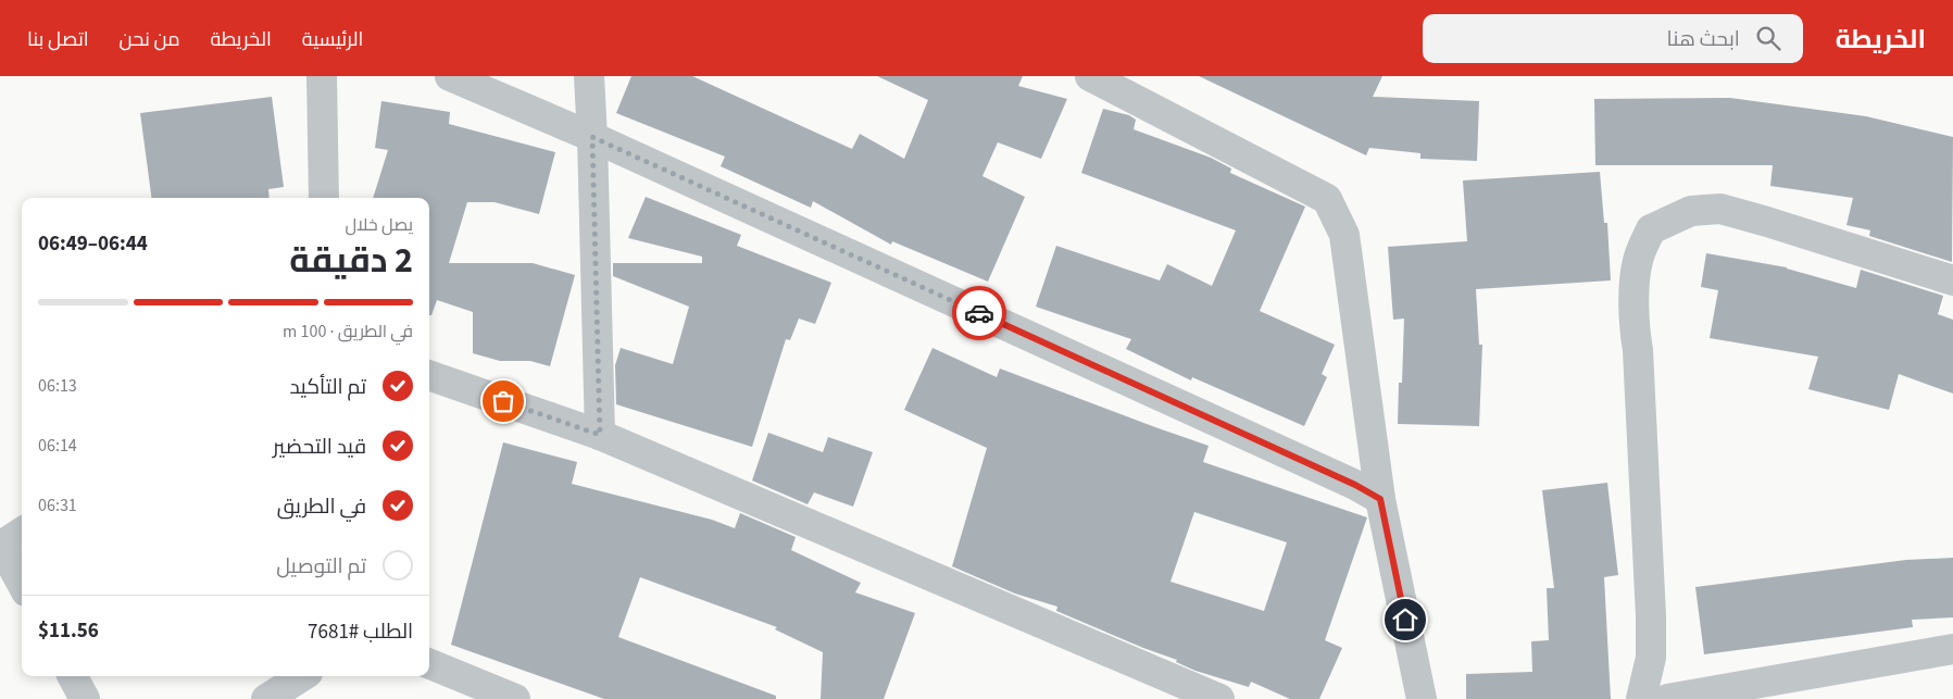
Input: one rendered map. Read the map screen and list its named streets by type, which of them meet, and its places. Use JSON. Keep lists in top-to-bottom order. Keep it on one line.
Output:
{"page":{"header":"الخريطة","search":"ابحث هنا","nav":["الرئيسية","الخريطة","من نحن","اتصل بنا"],"heading":["2 دقيقة","يصل خلال","06:44–06:49"],"panel":["الطلب #7681","$11.56"],"bar":"في الطريق · 100 m","list":[["تم التأكيد","06:13"],["قيد التحضير","06:14"],["في الطريق","06:31"],"تم التوصيل"]}}
